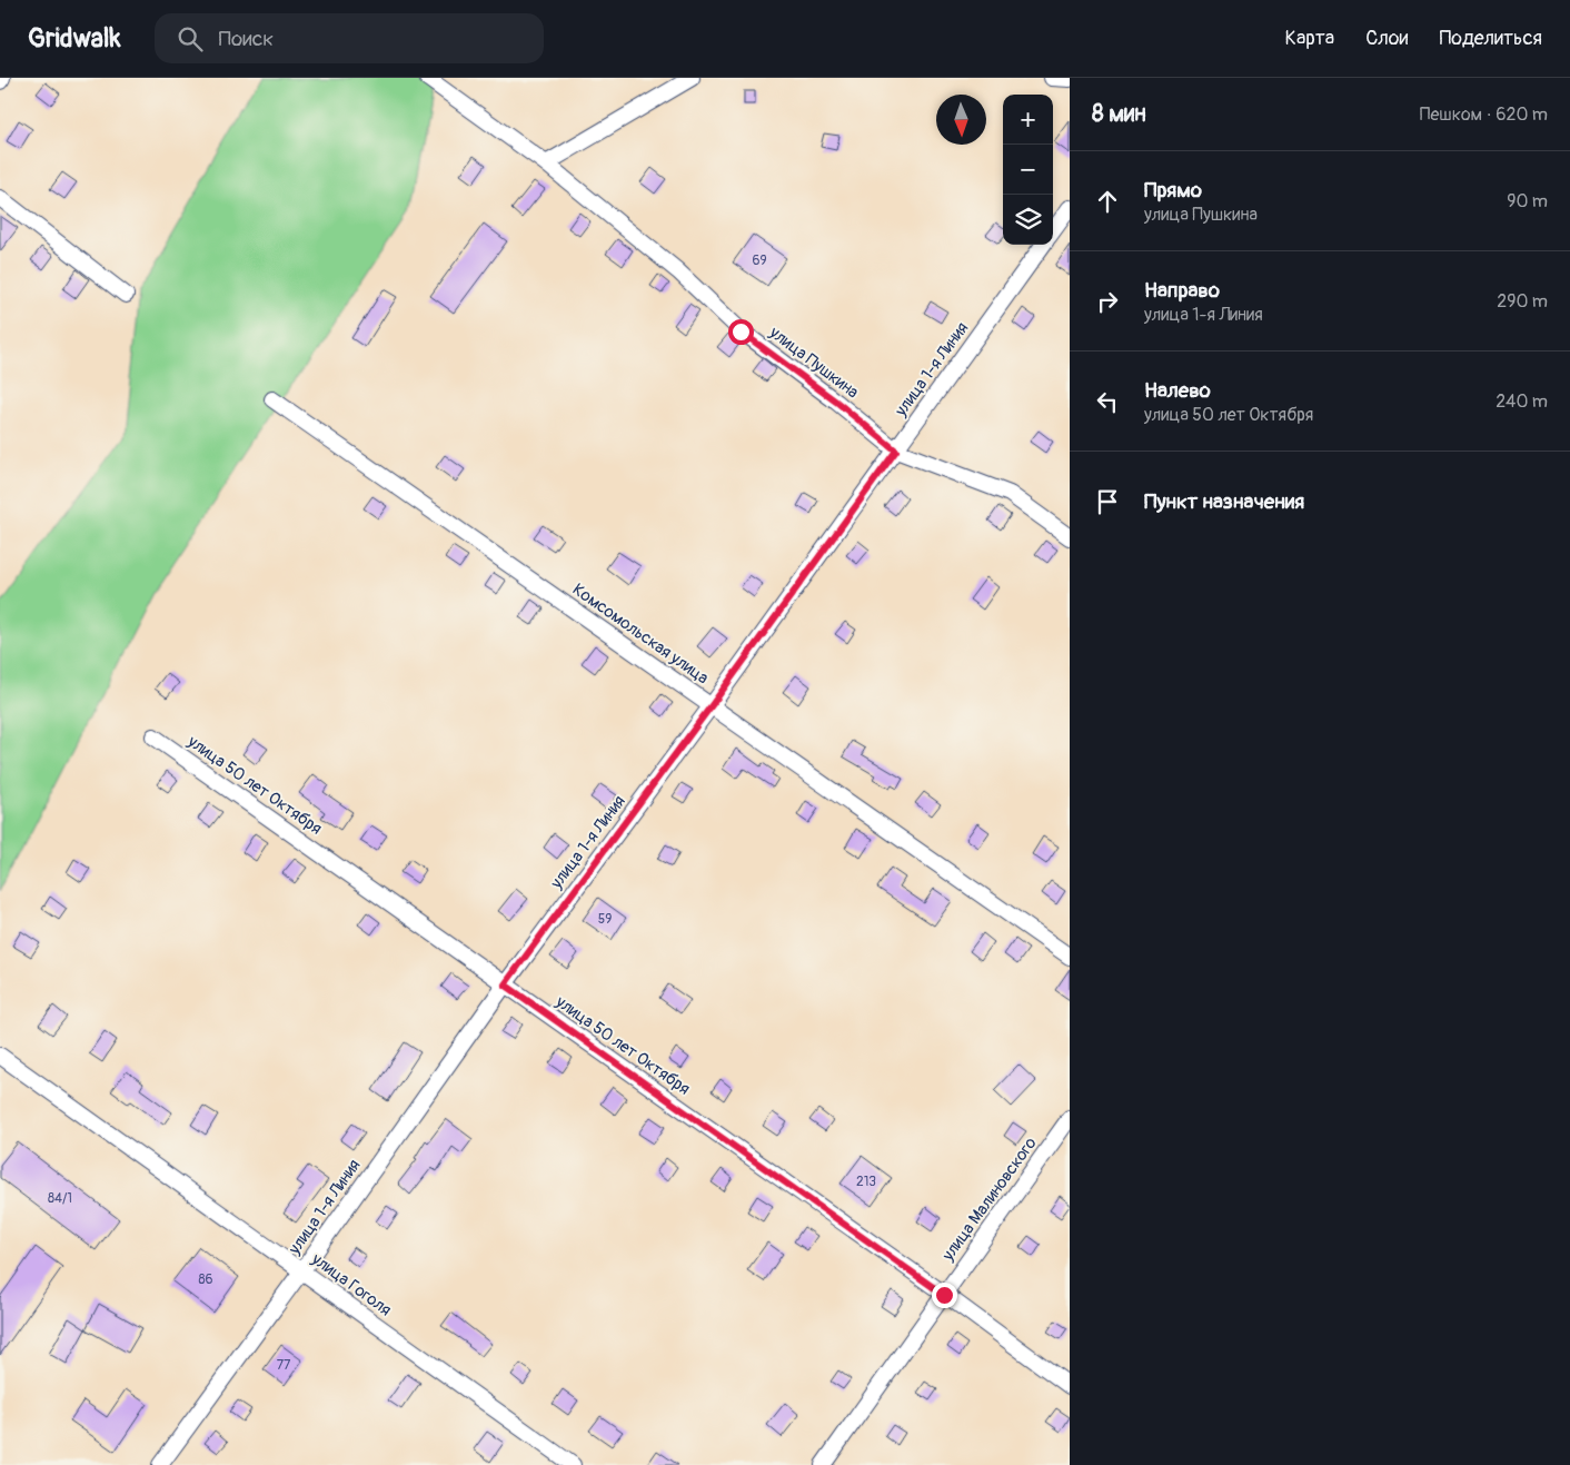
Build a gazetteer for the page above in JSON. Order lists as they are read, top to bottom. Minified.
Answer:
{"streets":{"street":["улица Пушкина","улица 1-я Линия","Комсомольская улица","улица 50 лет Октября","улица Малиновского","улица Гоголя"]},"crossings":[["улица Пушкина","улица 1-я Линия"],["улица 1-я Линия","Комсомольская улица"],["улица 1-я Линия","улица 50 лет Октября"],["улица 1-я Линия","улица Гоголя"],["улица 50 лет Октября","улица Малиновского"]],"house_numbers":["69","59","213","84/1","86","77"],"north":"bottom","page":{"header":"Gridwalk","search":"Поиск","nav":["Карта","Слои","Поделиться"],"heading":["8 мин","Пешком · 620 m"],"map_buttons":["+","−"],"list":[["Прямо","улица Пушкина","90 m"],["Направо","улица 1-я Линия","290 m"],["Налево","улица 50 лет Октября","240 m"],"Пункт назначения"]}}
